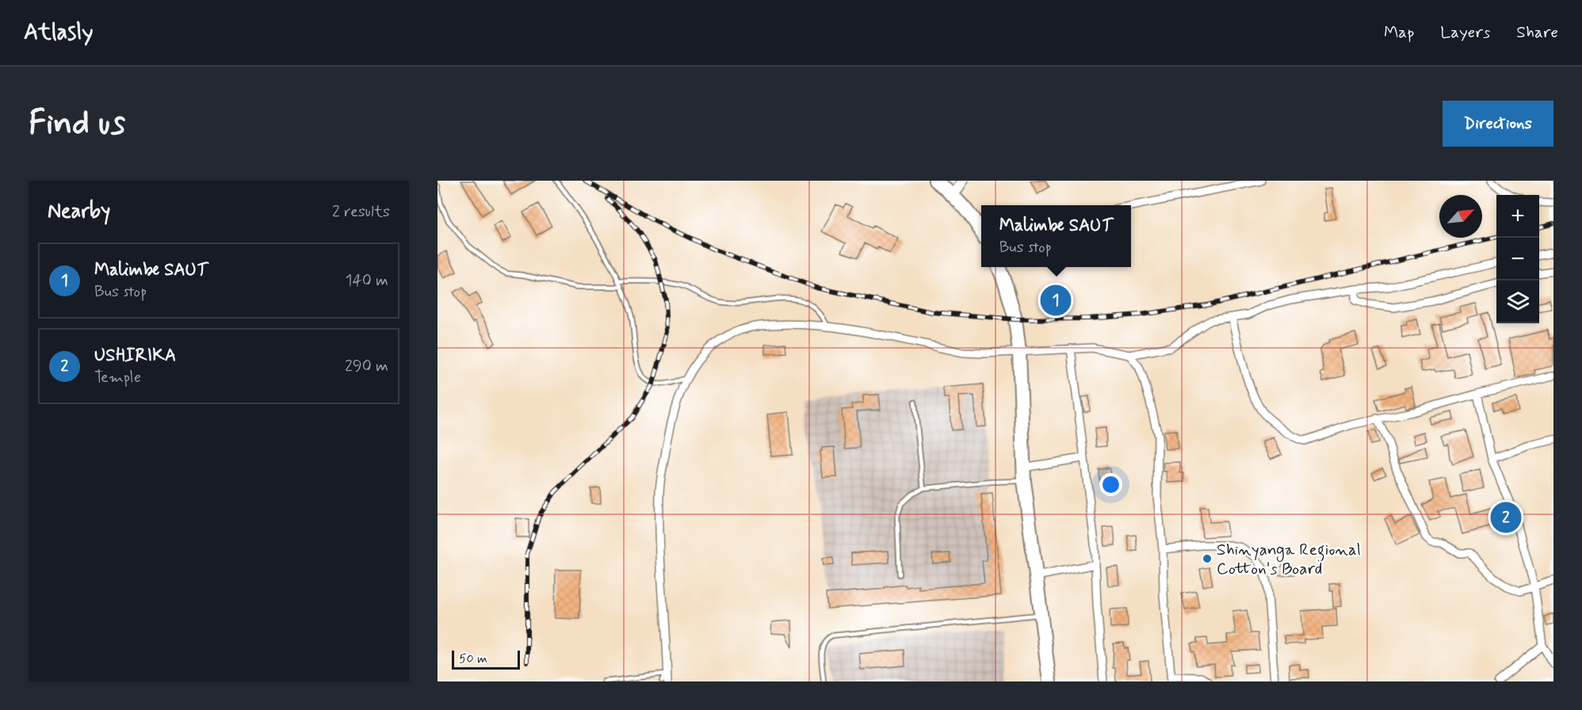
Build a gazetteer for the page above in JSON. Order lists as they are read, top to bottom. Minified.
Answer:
{"places":["Shinyanga Regional Cotton's Board"],"scale_bar":"50 m","north":"top right","page":{"header":"Atlasly","nav":["Map","Layers","Share"],"buttons":"Directions","title":"Find us","heading":["Nearby","2 results"],"map_buttons":["+","−"],"popup":["Malimbe SAUT","Bus stop"],"list":[{"mark":"1","name":"Malimbe SAUT","note":"Bus stop","value":"140 m"},{"mark":"2","name":"USHIRIKA","note":"Temple","value":"290 m"}],"pins":["1","2"],"scale":"50 m"}}
